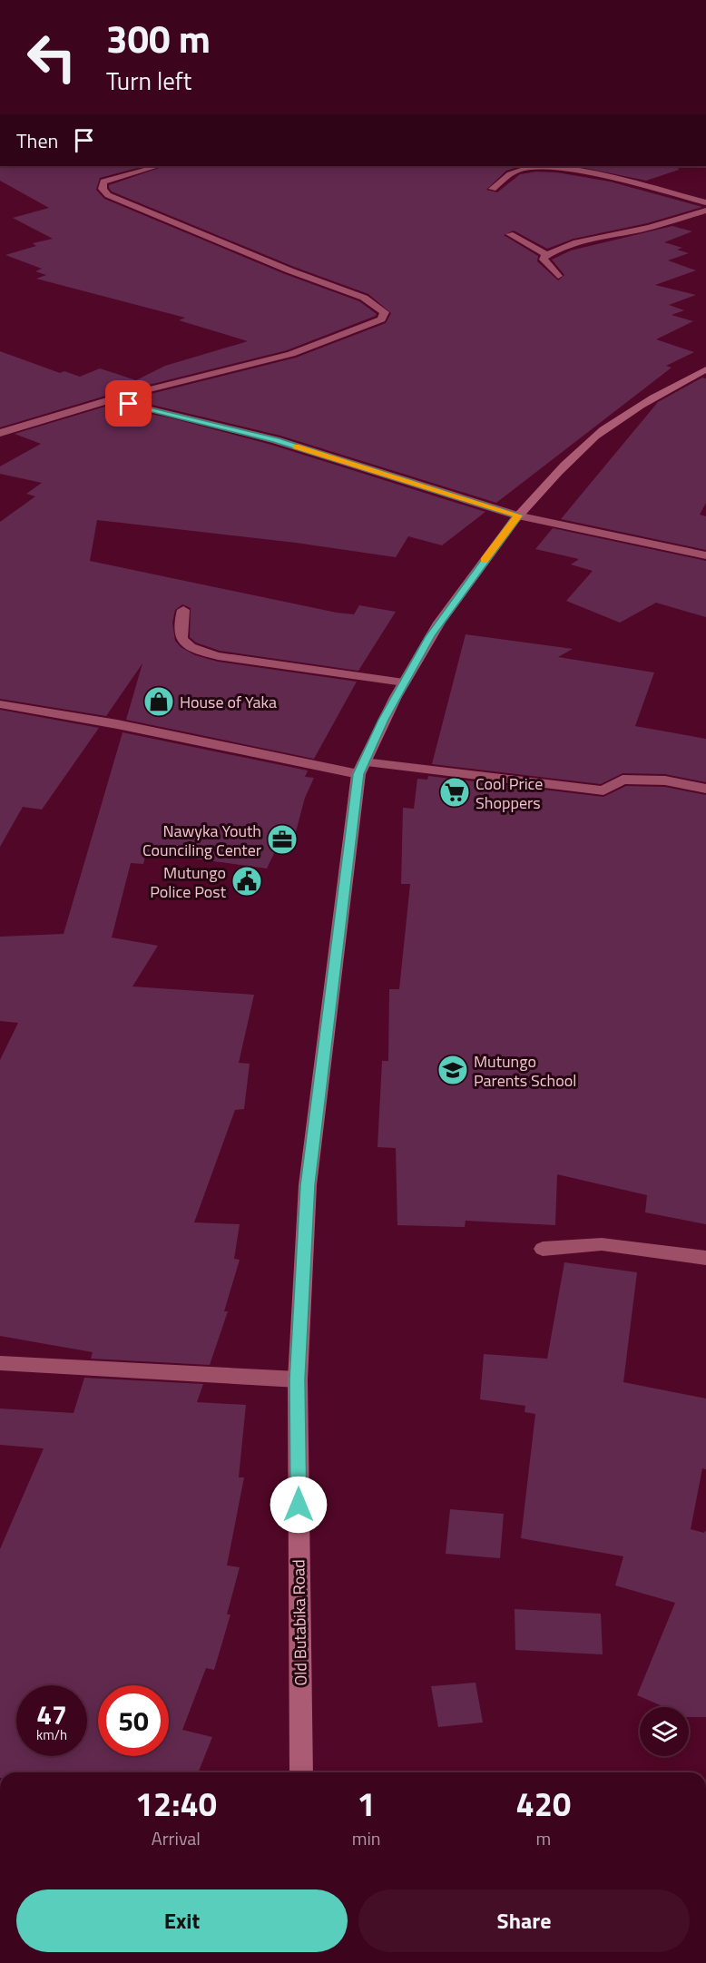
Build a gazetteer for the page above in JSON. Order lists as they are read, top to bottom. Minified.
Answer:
{"streets":{"main road":["Old Butabika Road"]},"places":{"shop":["House of Yaka"],"supermarket":["Cool Price Shoppers"],"office":["Nawyka Youth Counciling Center"],"public building":["Mutungo Police Post"],"school or university":["Mutungo Parents School"]},"page":{"turn":["300 m","Turn left"],"then":"Then","speed":"47 km/h","limit":"50","eta":["12:40","Arrival","1","min","420","m"],"buttons":["Exit","Share"]}}
